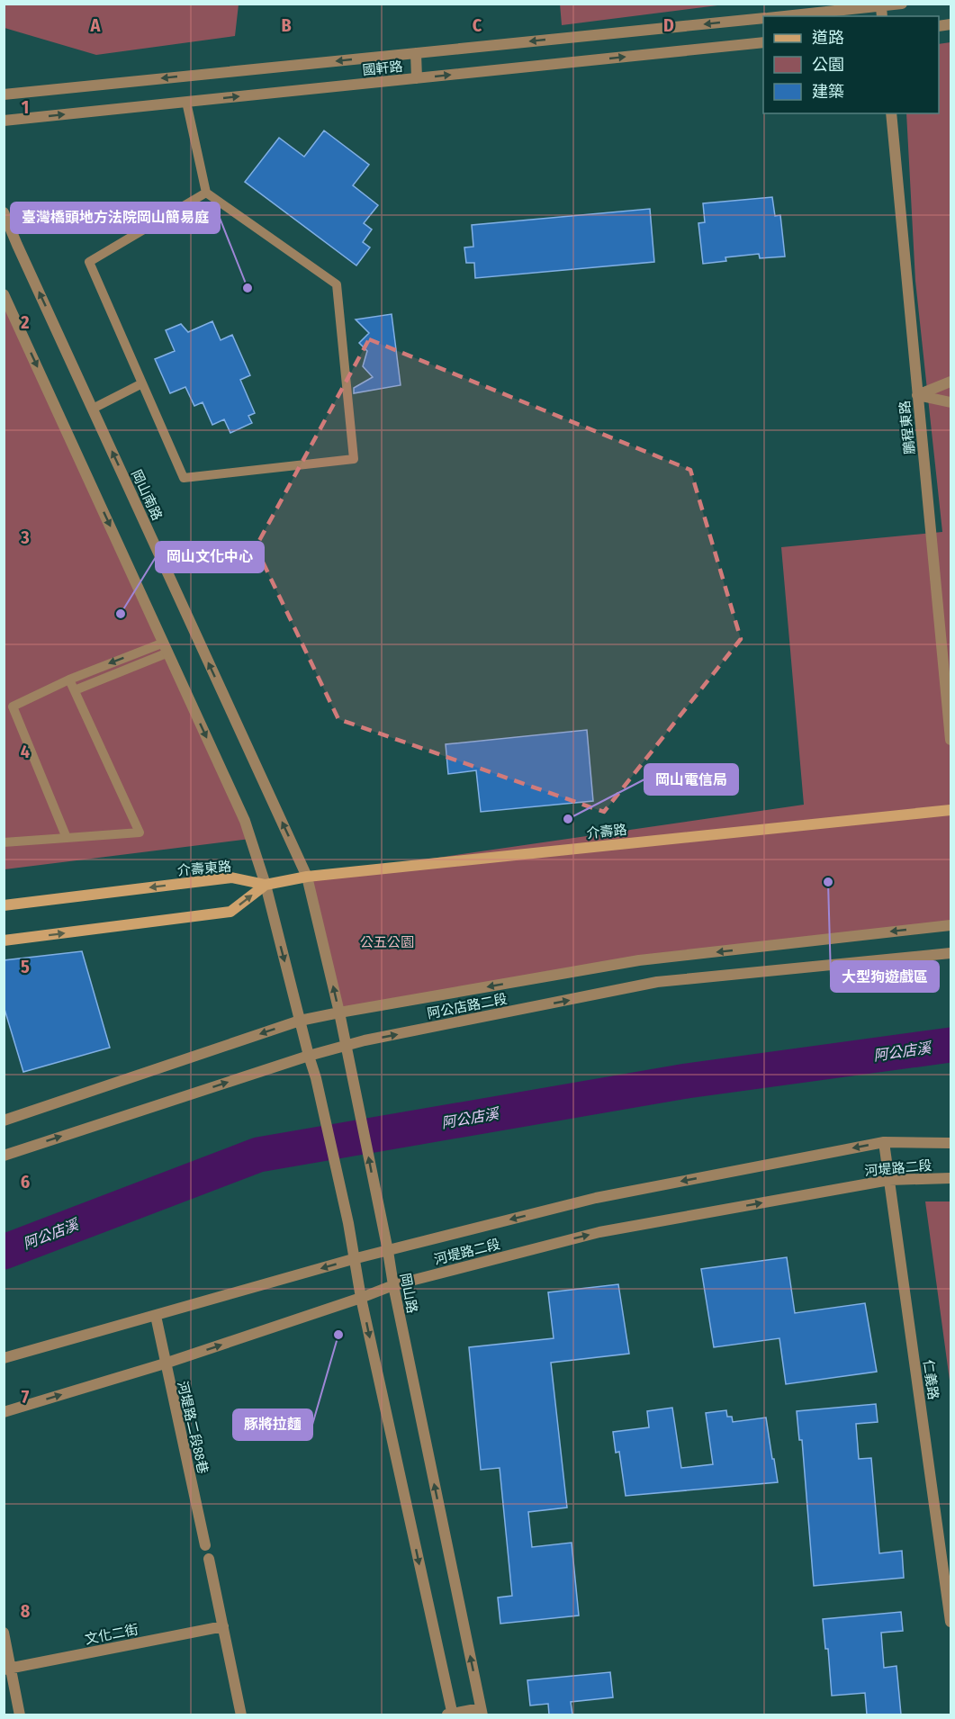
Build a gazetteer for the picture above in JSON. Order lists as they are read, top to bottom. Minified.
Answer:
{"streets":{"main road":["介壽路","介壽東路"],"street":["國軒路","鵬程東路","岡山南路","阿公店路二段","河堤路二段","岡山路","仁義路","河堤路二段88巷","文化二街"]},"crossings":[["岡山南路","介壽路"],["岡山南路","岡山路"],["介壽路","介壽東路"],["介壽路","岡山路"],["阿公店路二段","岡山路"],["河堤路二段","岡山路"],["河堤路二段","仁義路"],["河堤路二段","河堤路二段88巷"]],"water":["阿公店溪"],"parks":["公五公園"],"places":["臺灣橋頭地方法院岡山簡易庭","岡山文化中心","岡山電信局","大型狗遊戲區","豚將拉麵"],"legend":["道路","公園","建築"],"grid":{"columns":["A","B","C","D"],"rows":["1","2","3","4","5","6","7","8"]}}
